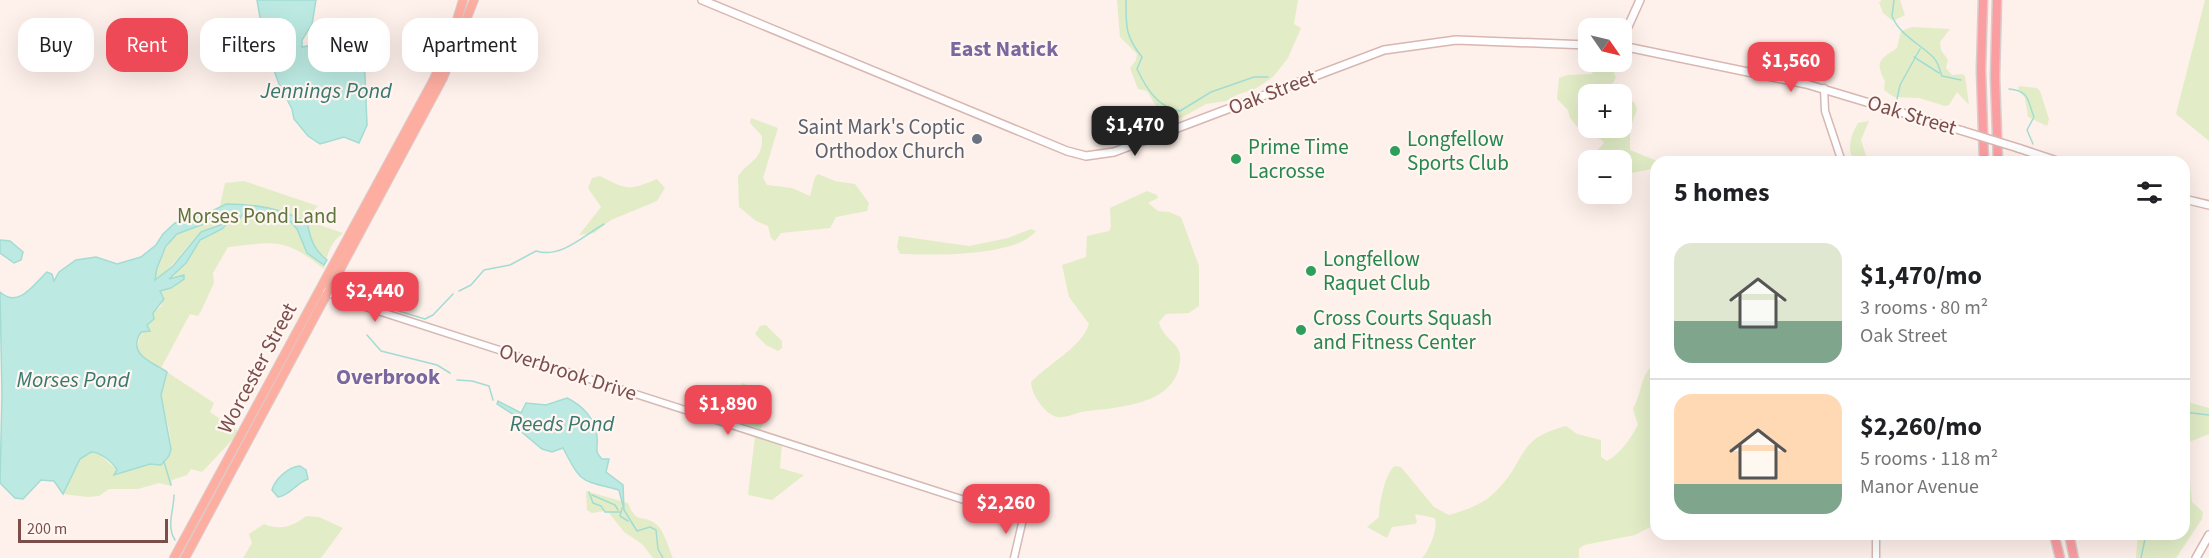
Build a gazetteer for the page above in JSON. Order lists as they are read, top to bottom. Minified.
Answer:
{"streets":{"highway":["Worcester Street"],"main road":["Oak Street"],"street":["Overbrook Drive"]},"crossings":[["Worcester Street","Overbrook Drive"]],"districts":["East Natick","Overbrook"],"water":["Jennings Pond","Morses Pond","Reeds Pond"],"parks":["Morses Pond Land"],"places":["Saint Mark's Coptic Orthodox Church","Longfellow Sports Club","Prime Time Lacrosse","Longfellow Raquet Club","Cross Courts Squash and Fitness Center"],"scale_bar":"200 m","north":"bottom right","page":{"map_buttons":["+","−"],"chip":["Buy","Rent","Filters","New","Apartment"],"price":["$1,560","$1,470","$2,440","$1,890","$2,260"],"heading":"5 homes","list":[{"name":"$1,470/mo","note":"3 rooms · 80 m² · Oak Street"},{"name":"$2,260/mo","note":"5 rooms · 118 m² · Manor Avenue"}],"scale":"200 m"}}
